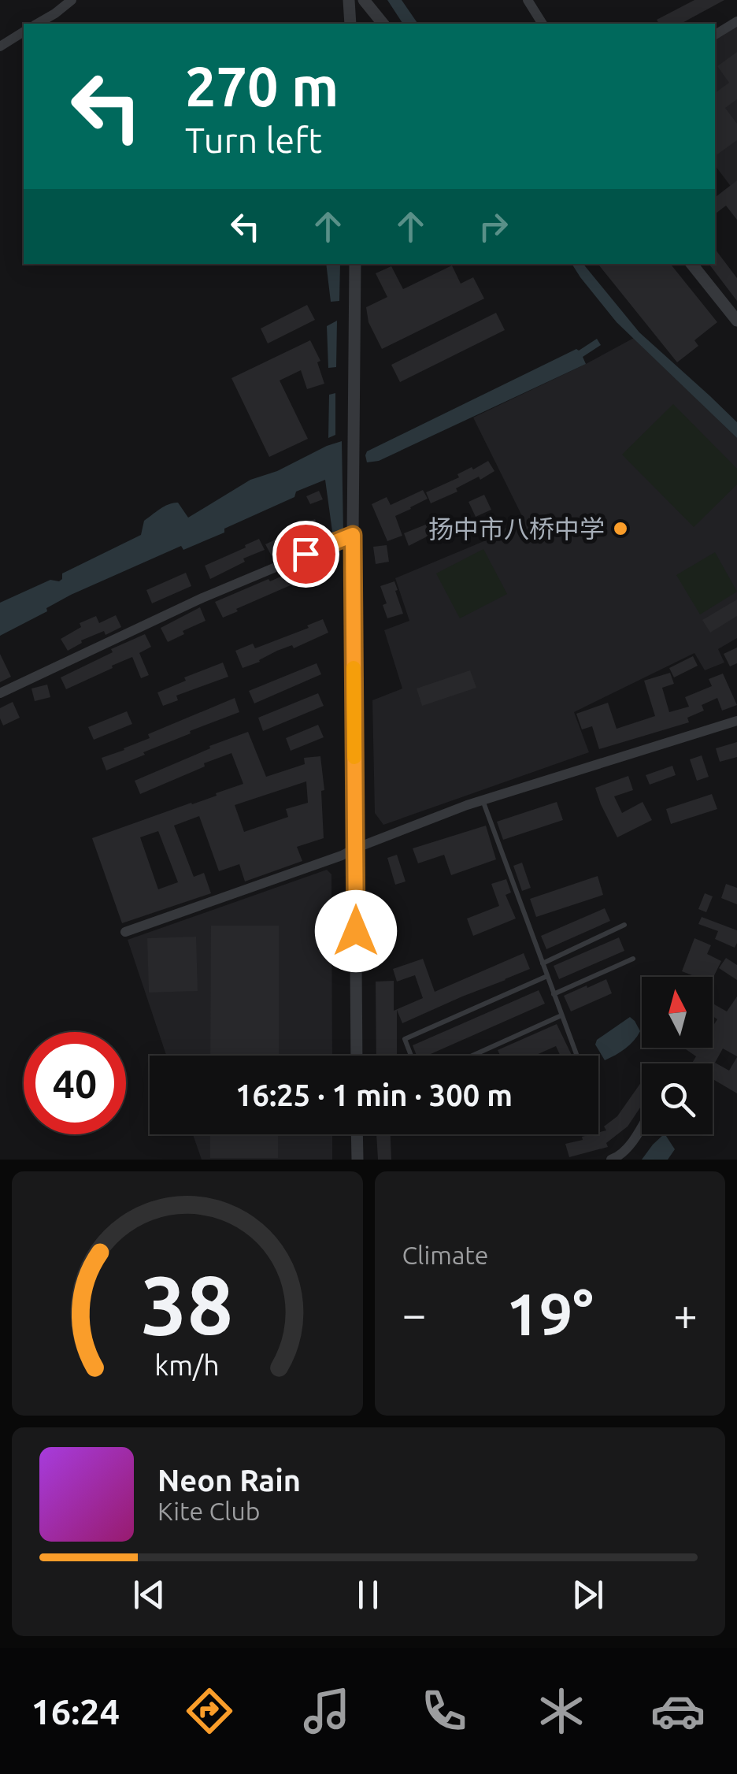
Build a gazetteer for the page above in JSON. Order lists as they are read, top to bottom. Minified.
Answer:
{"places":["扬中市八桥中学"],"north":"top","page":{"turn":["270 m","Turn left"],"limit":"40","trip":"16:25 · 1 min · 300 m","tile":"Climate","heat":["−","19°","+"],"song":["Neon Rain","Kite Club"],"tabs":"16:24","gauge":["38","km/h"]}}
